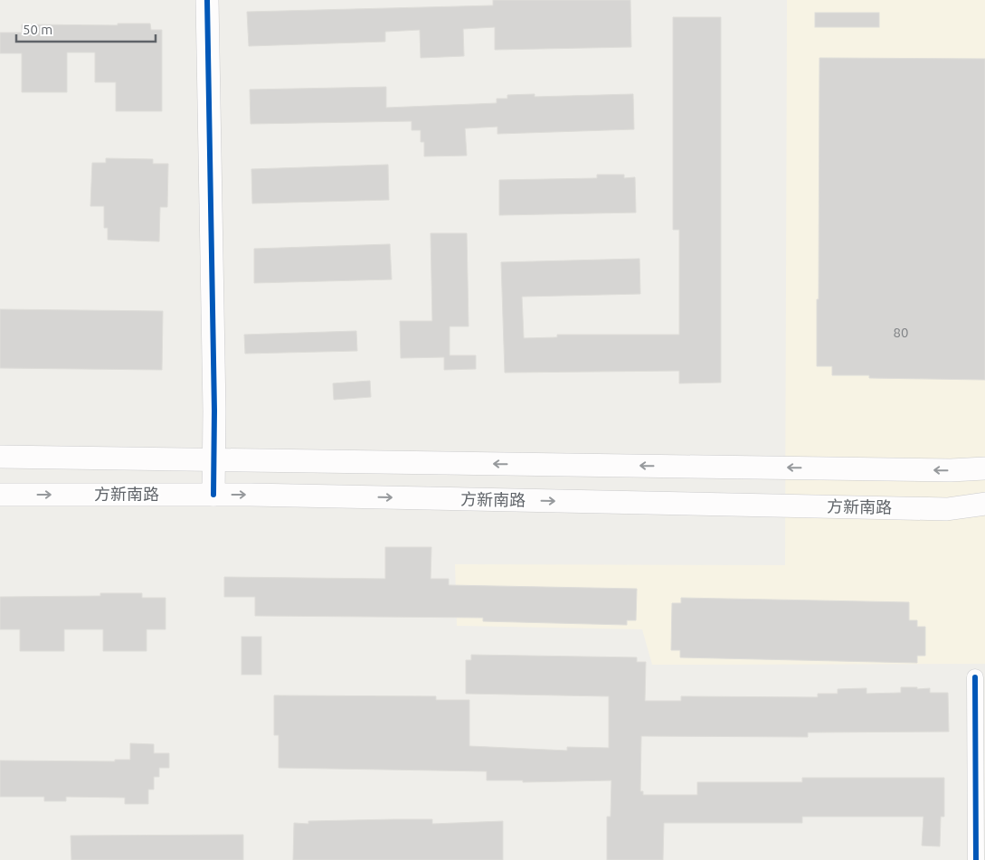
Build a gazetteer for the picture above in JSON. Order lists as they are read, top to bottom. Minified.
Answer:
{"streets":{"main road":["方新南路"]},"house_numbers":["80"],"scale_bar":"50 m"}
